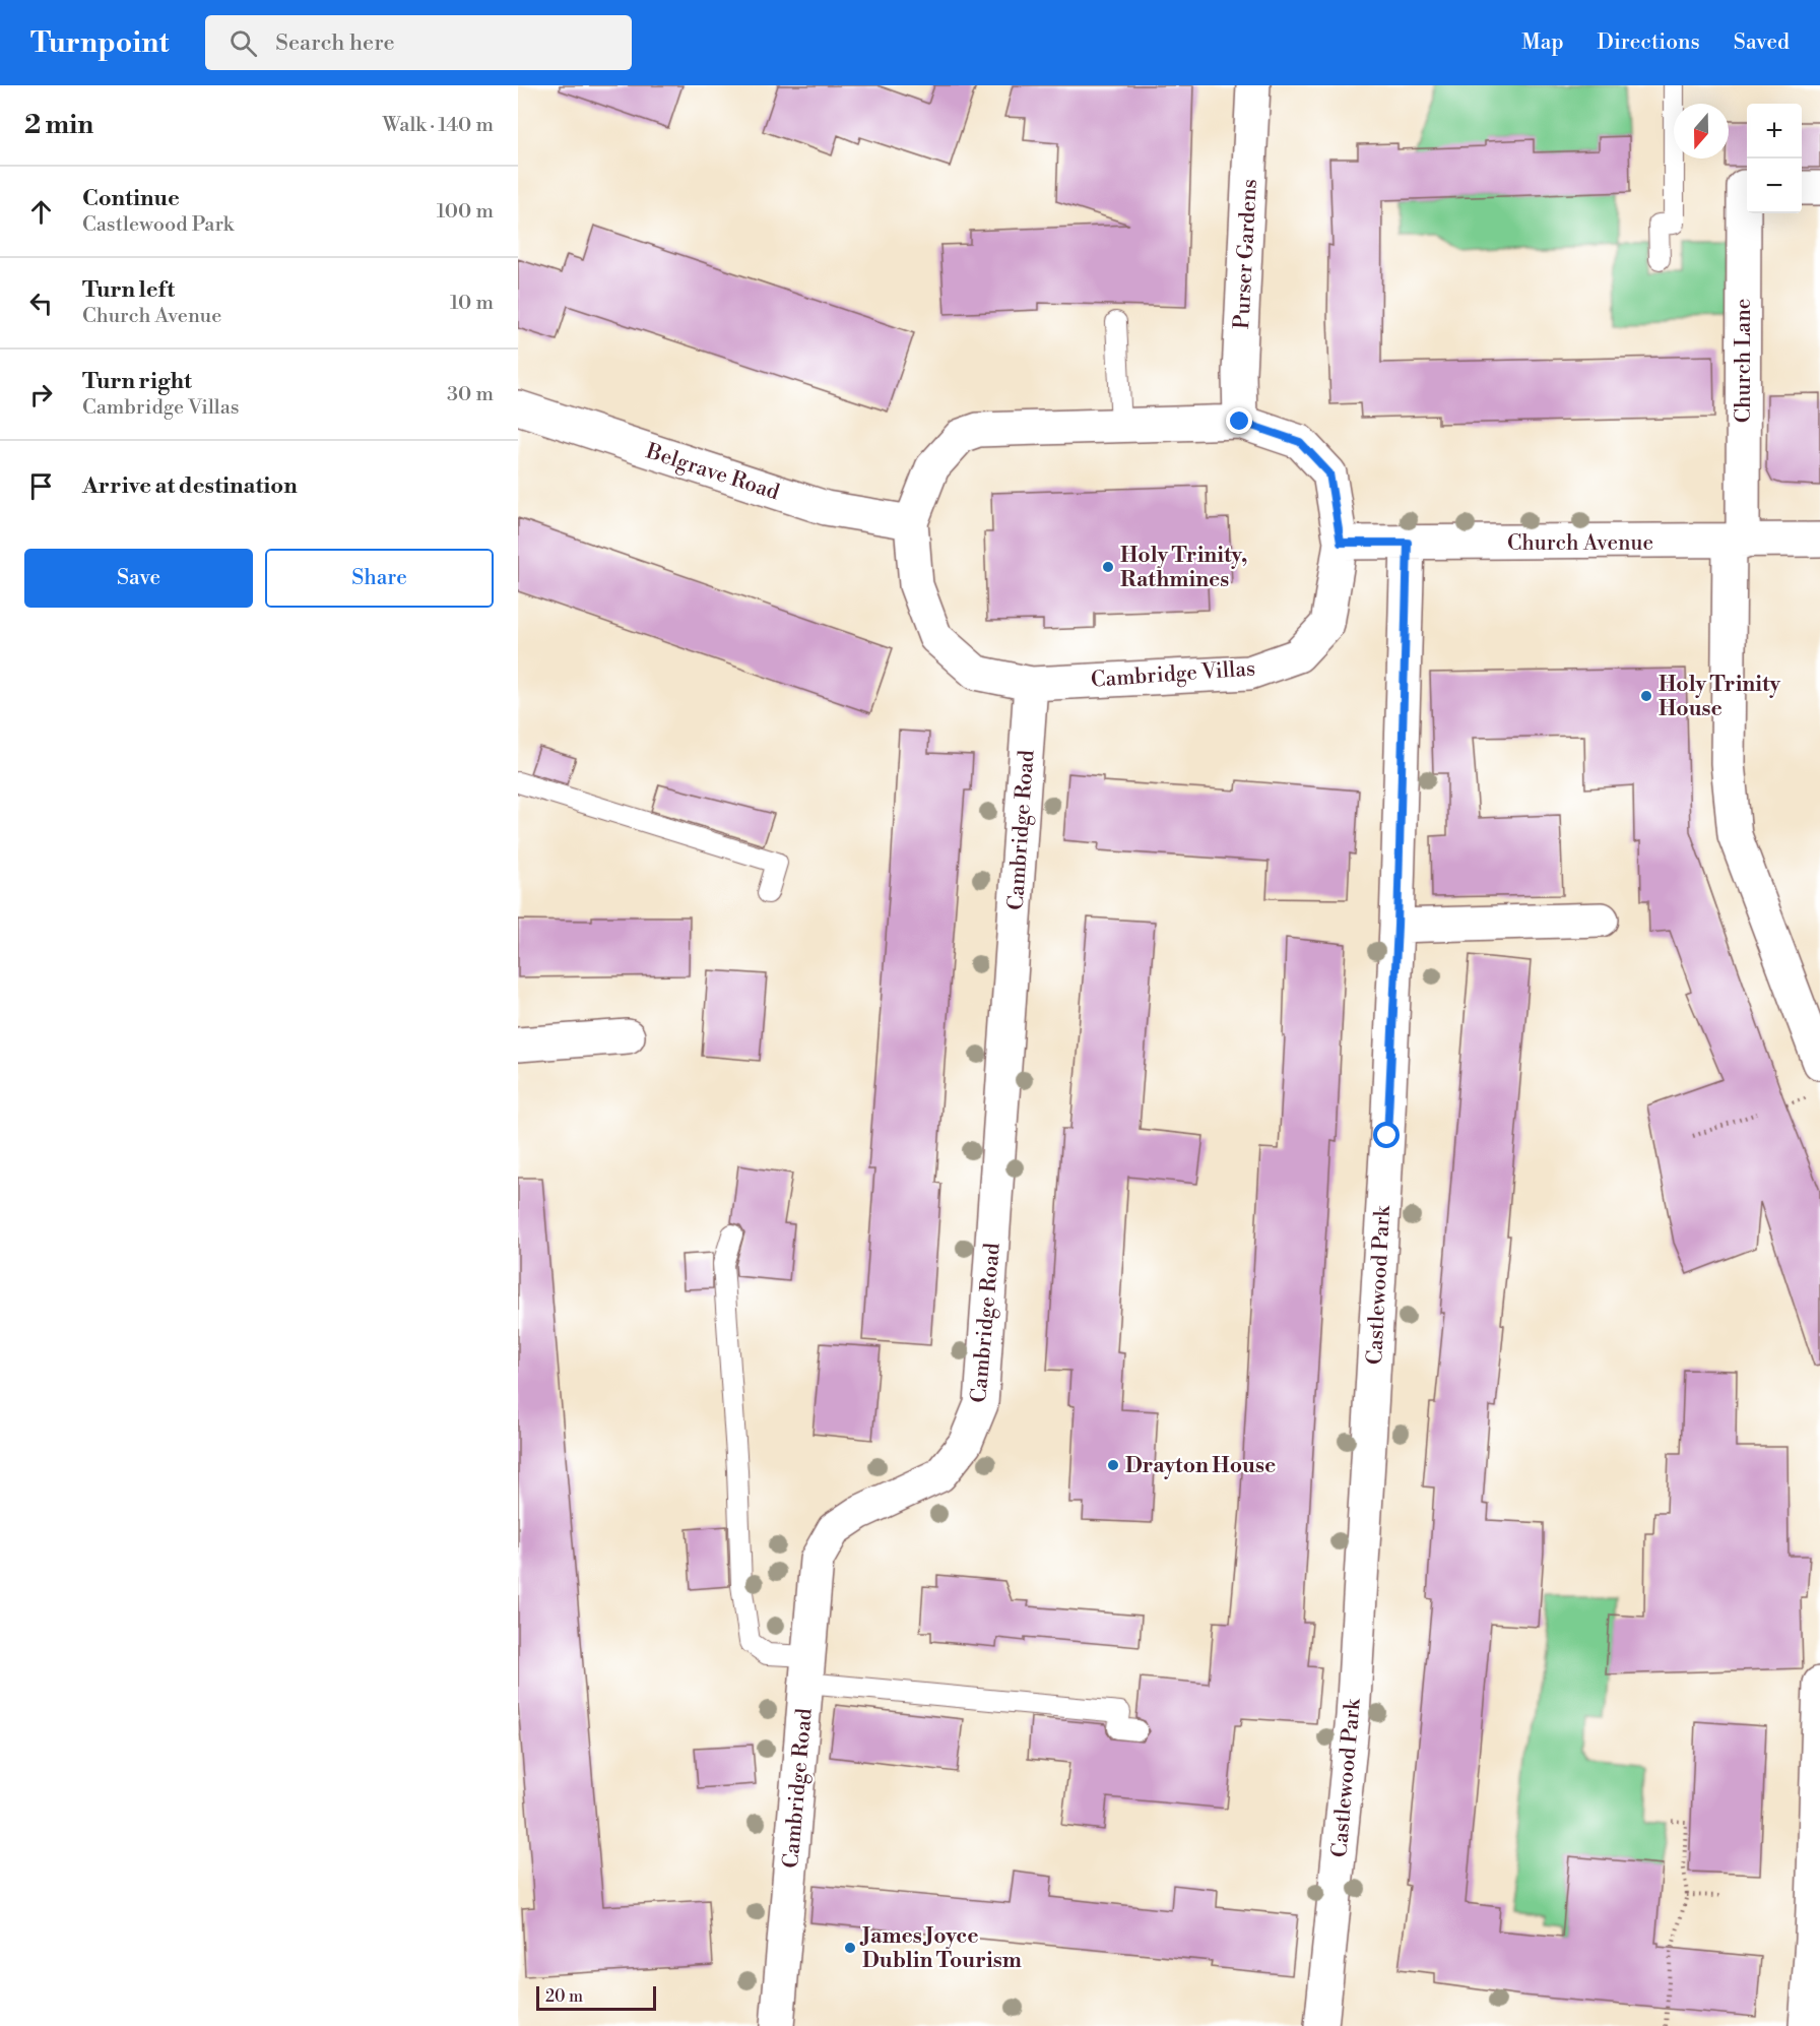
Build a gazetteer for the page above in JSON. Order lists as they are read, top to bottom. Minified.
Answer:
{"streets":{"street":["Purser Gardens","Church Lane","Belgrave Road","Church Avenue","Cambridge Villas","Cambridge Road","Castlewood Park"]},"crossings":[["Purser Gardens","Cambridge Villas"],["Church Lane","Church Avenue"],["Belgrave Road","Cambridge Villas"],["Church Avenue","Cambridge Villas"],["Church Avenue","Castlewood Park"],["Cambridge Villas","Cambridge Road"]],"places":["Holy Trinity, Rathmines","Holy Trinity House","Drayton House","James Joyce Dublin Tourism"],"scale_bar":"20 m","north":"bottom","page":{"header":"Turnpoint","search":"Search here","nav":["Map","Directions","Saved"],"heading":["2 min","Walk · 140 m"],"map_buttons":["+","−"],"list":[["Continue","Castlewood Park","100 m"],["Turn left","Church Avenue","10 m"],["Turn right","Cambridge Villas","30 m"],"Arrive at destination"],"buttons":["Save","Share"],"scale":"20 m"}}
